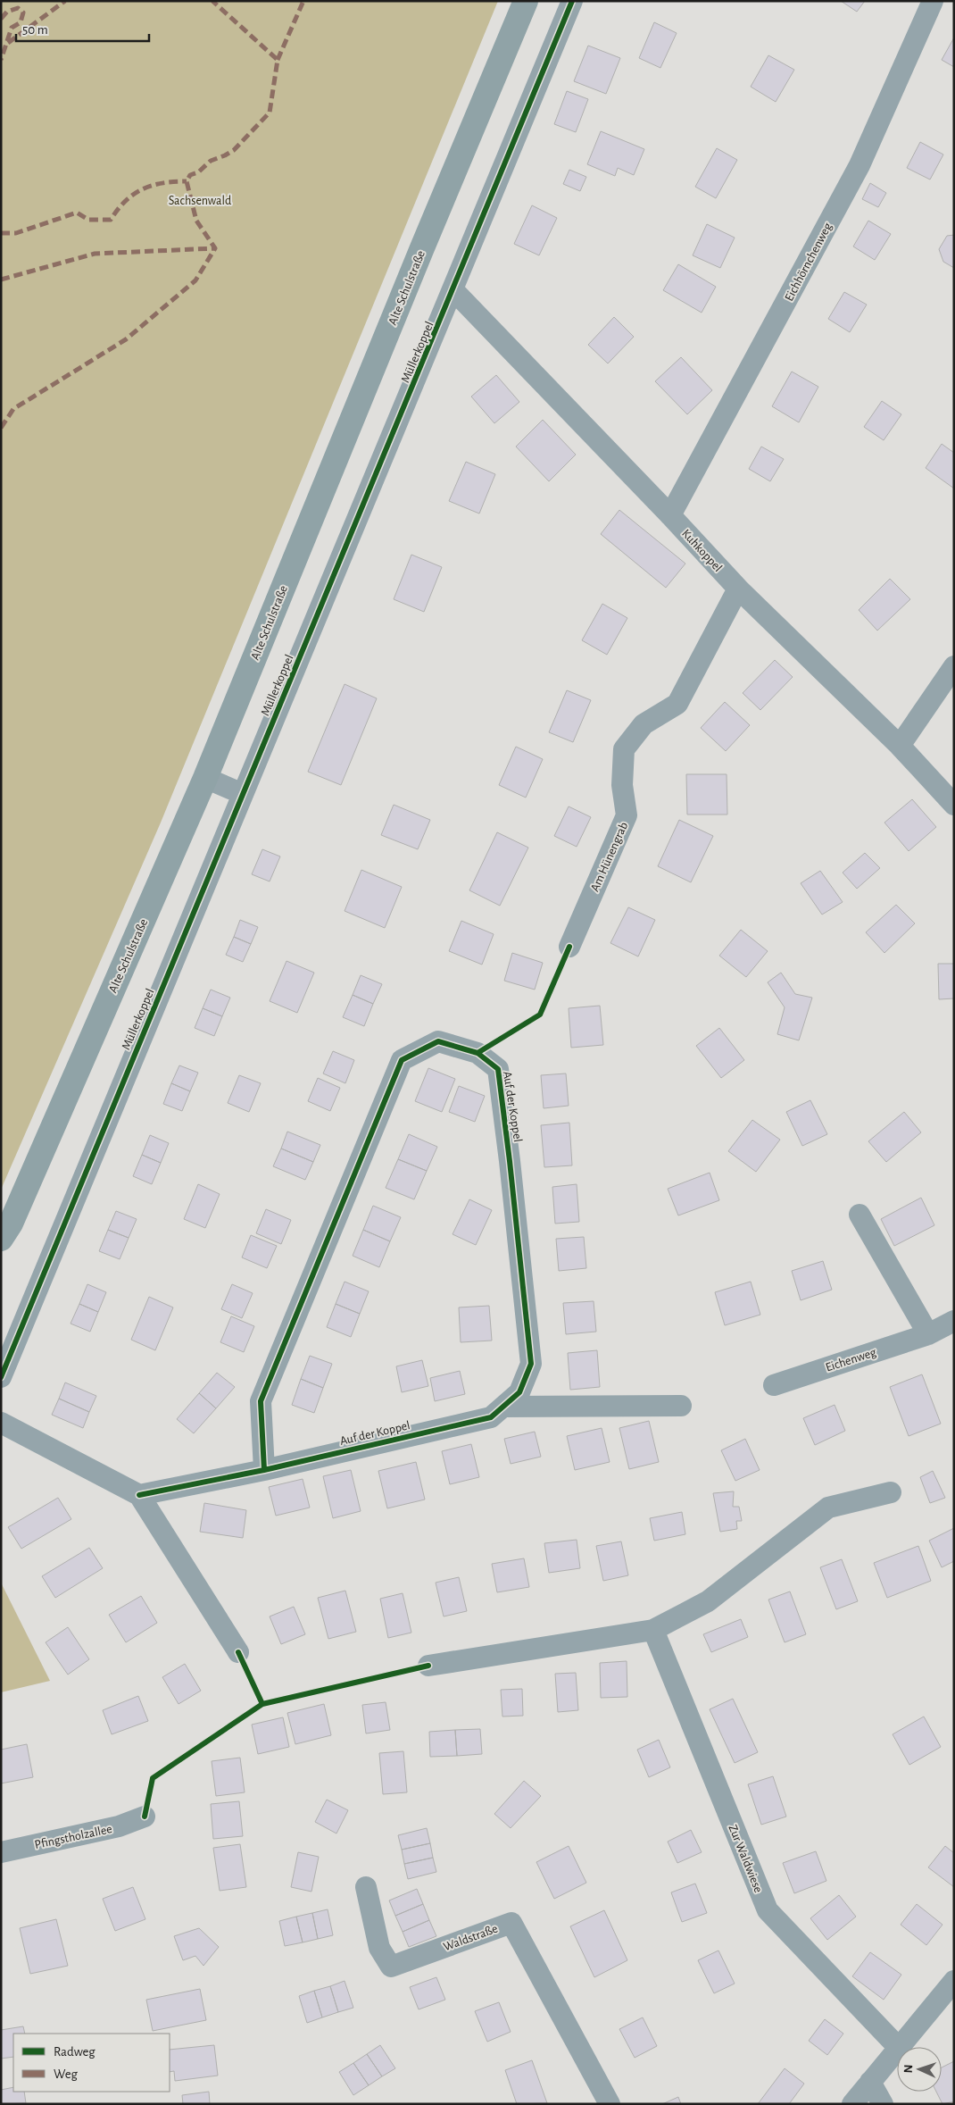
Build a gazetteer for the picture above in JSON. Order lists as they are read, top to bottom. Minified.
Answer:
{"streets":{"main road":["Alte Schulstraße"],"street":["Eichhörnchenweg","Müllerkoppel","Kuhkoppel","Am Hünengrab","Auf der Koppel","Eichenweg","Pfingstholzallee","Zur Waldwiese","Waldstraße"]},"crossings":[["Eichhörnchenweg","Kuhkoppel"],["Müllerkoppel","Kuhkoppel"],["Kuhkoppel","Am Hünengrab"]],"parks":["Sachsenwald"],"legend":["Radweg","Weg"],"scale_bar":"50 m","north":"left"}
